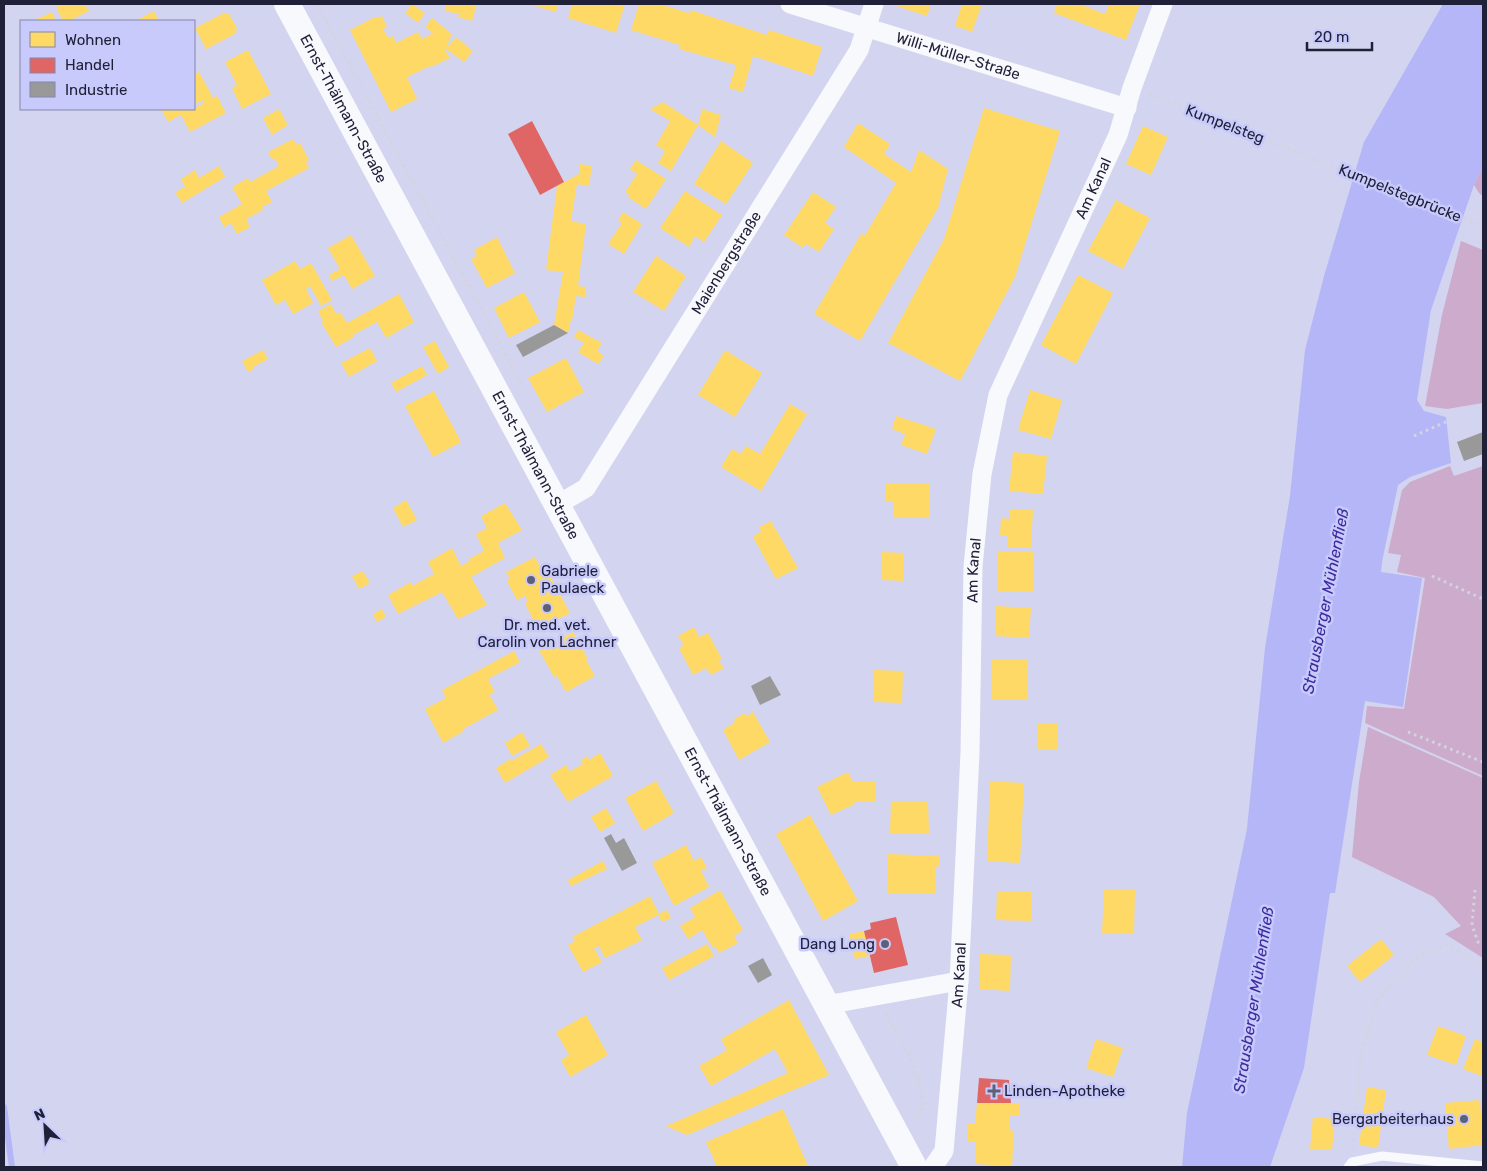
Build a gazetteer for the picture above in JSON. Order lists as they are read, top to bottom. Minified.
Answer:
{"streets":{"main road":["Ernst-Thälmann-Straße"],"street":["Willi-Müller-Straße","Am Kanal","Maienbergstraße"],"path":["Kumpelsteg","Kumpelstegbrücke"]},"crossings":[["Willi-Müller-Straße","Am Kanal"],["Willi-Müller-Straße","Maienbergstraße"],["Ernst-Thälmann-Straße","Maienbergstraße"],["Kumpelsteg","Am Kanal"],["Kumpelsteg","Kumpelstegbrücke"]],"water":["Strausberger Mühlenfließ"],"places":{"other":["Gabriele Paulaeck","Dr. med. vet. Carolin von Lachner","Dang Long","Bergarbeiterhaus"],"health":["Linden-Apotheke"]},"legend":["Wohnen","Handel","Industrie"],"scale_bar":"20 m","north":"top left"}
